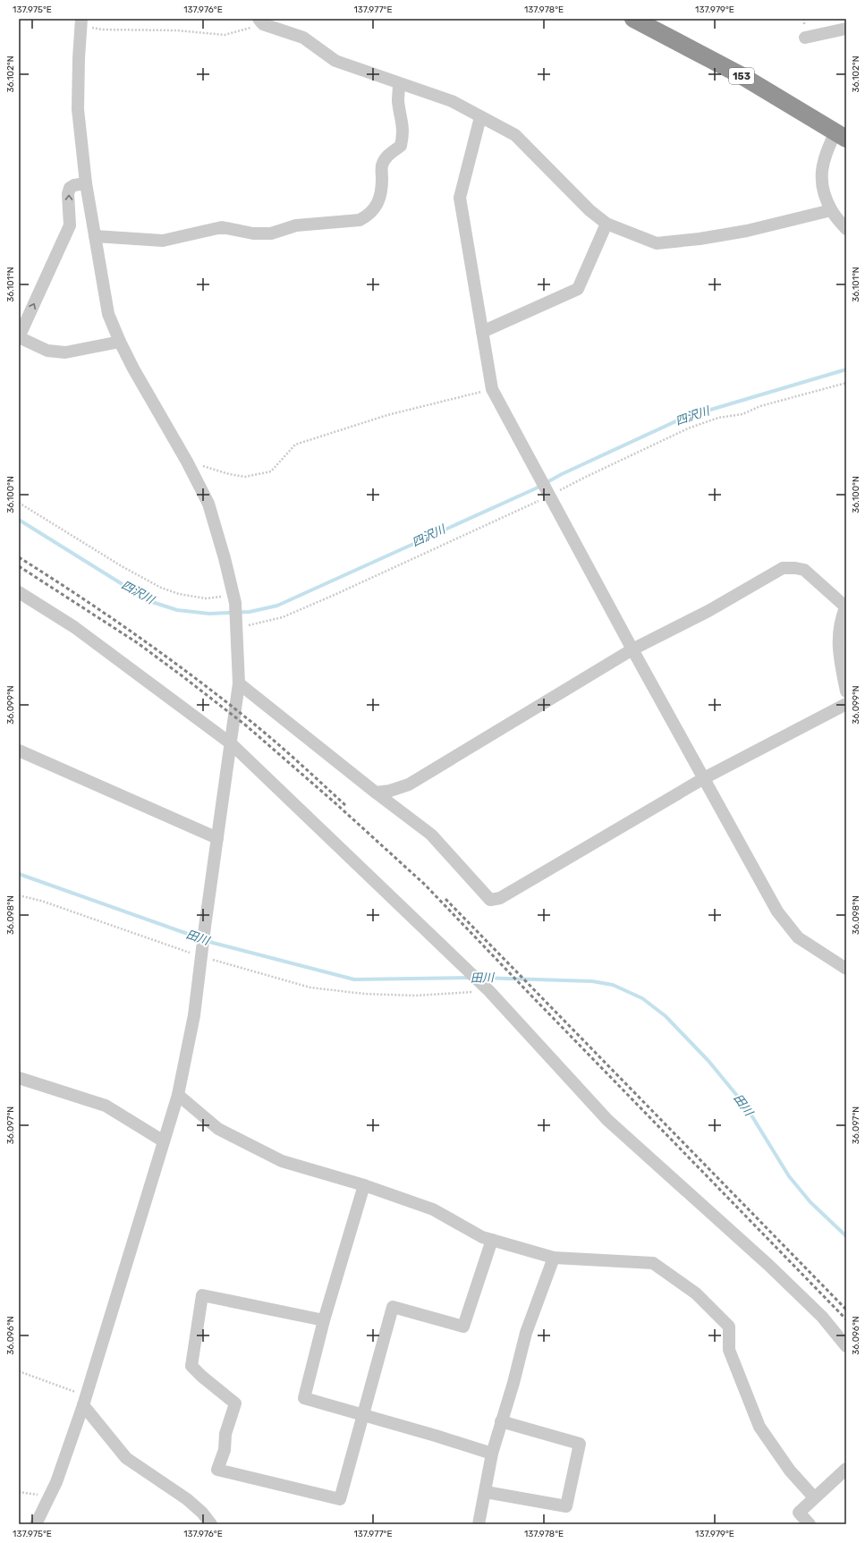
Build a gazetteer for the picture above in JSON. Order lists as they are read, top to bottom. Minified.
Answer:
{"streets":{"highway":["153"]},"water":["四沢川","田川"],"coordinates":["137.975°E","137.976°E","137.977°E","137.978°E","137.979°E","36.102°N","36.101°N","36.100°N","36.099°N","36.098°N","36.097°N","36.096°N"]}
